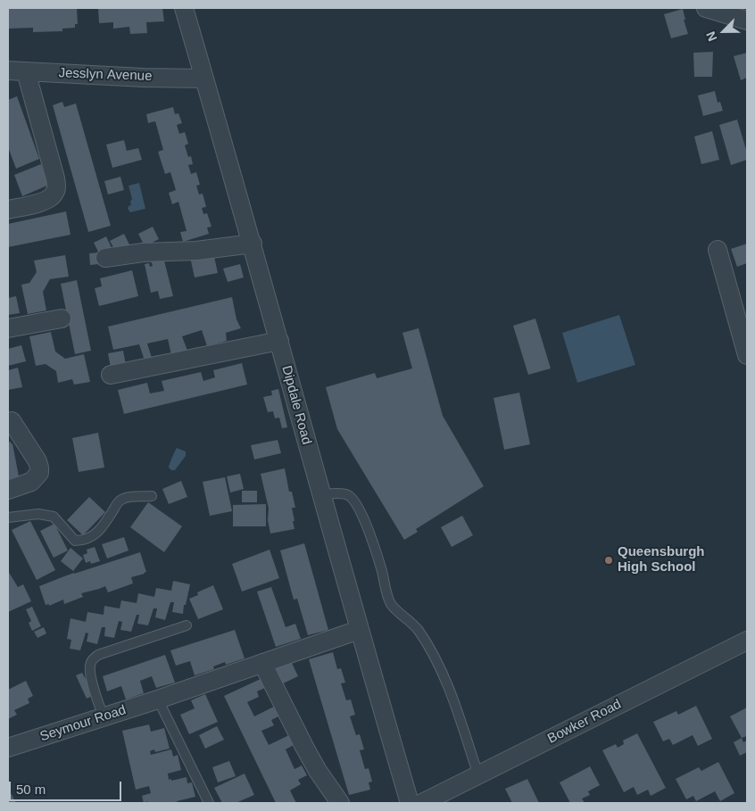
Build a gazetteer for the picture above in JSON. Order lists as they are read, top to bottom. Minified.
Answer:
{"streets":{"street":["Jesslyn Avenue","Dipdale Road","Bowker Road","Seymour Road"]},"crossings":[["Jesslyn Avenue","Dipdale Road"],["Dipdale Road","Seymour Road"]],"places":["Queensburgh High School"],"scale_bar":"50 m","north":"bottom left"}
